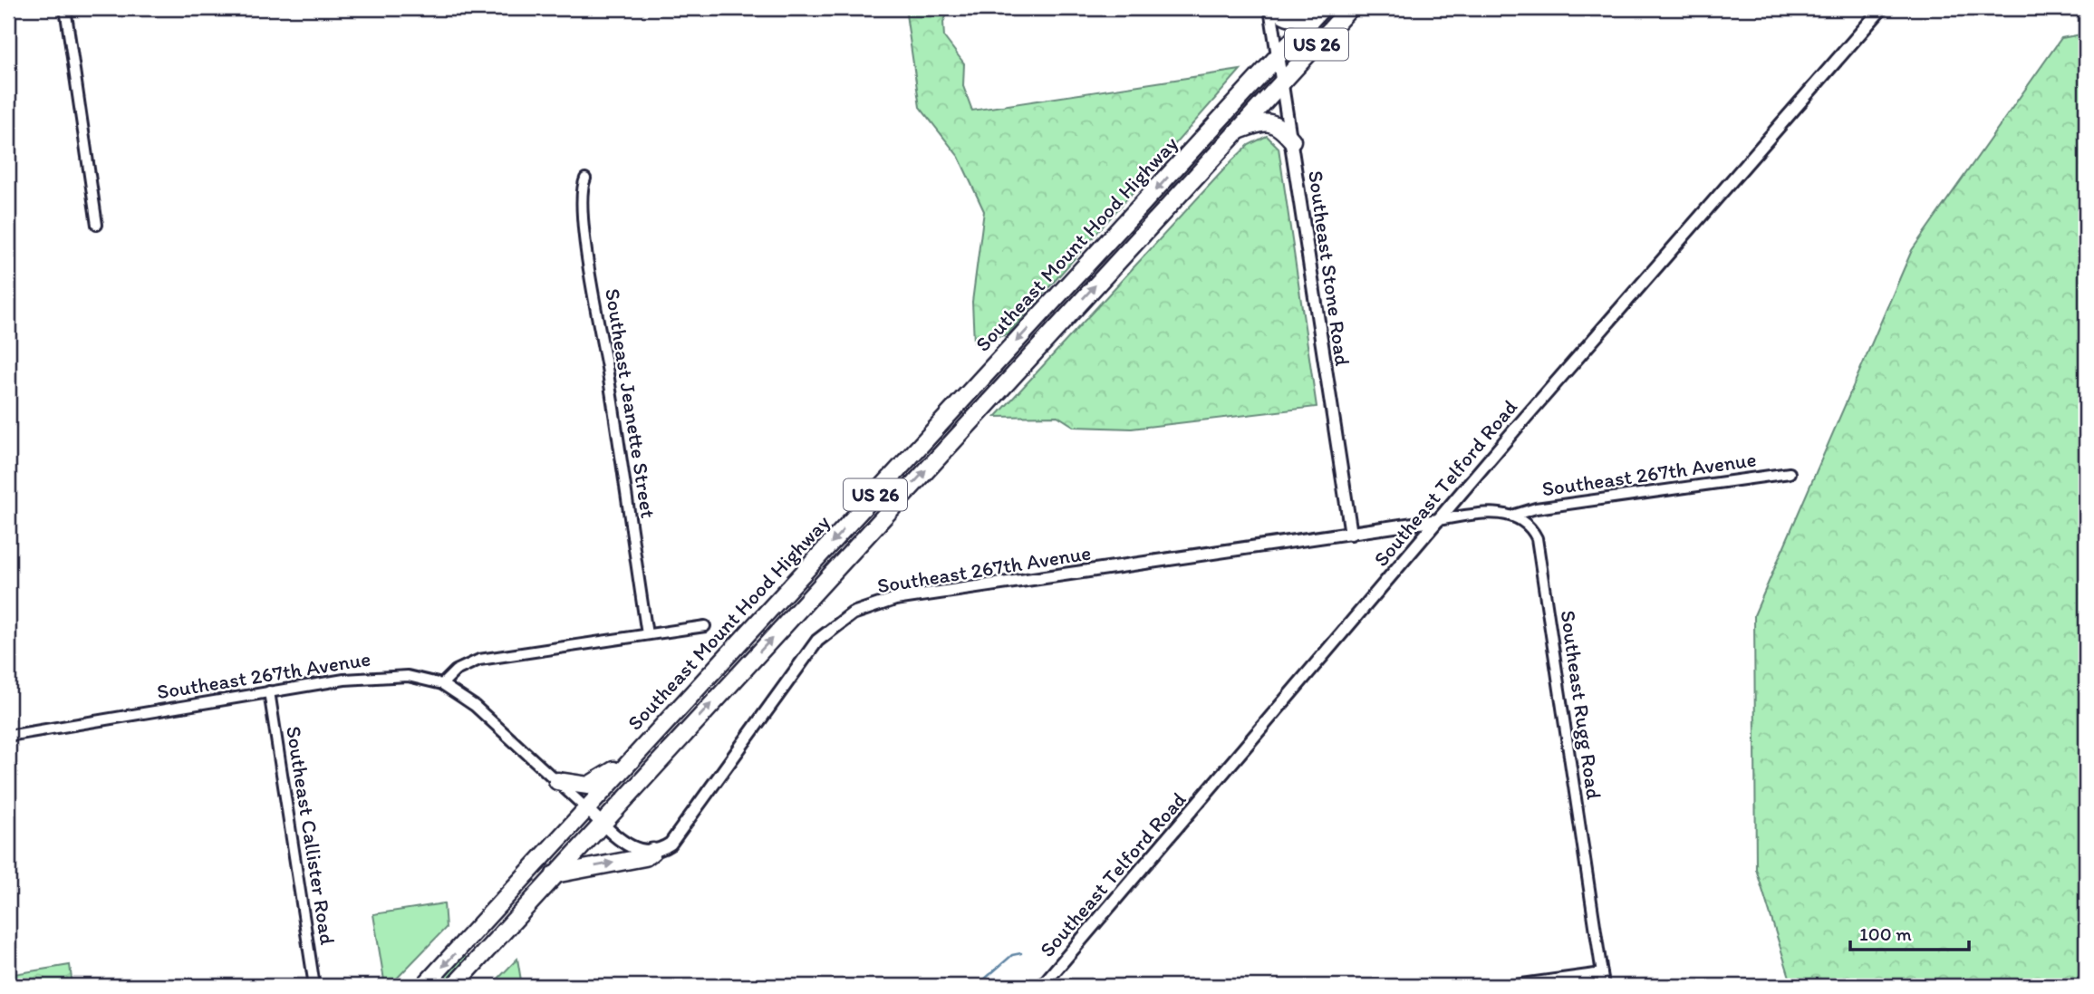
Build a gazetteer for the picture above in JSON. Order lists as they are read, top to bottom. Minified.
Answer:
{"streets":{"highway":["US 26","Southeast Mount Hood Highway"],"street":["Southeast Stone Road","Southeast Jeanette Street","Southeast 267th Avenue","Southeast Telford Road","Southeast Rugg Road","Southeast Callister Road"]},"crossings":[["Southeast Mount Hood Highway","Southeast Stone Road"],["Southeast Stone Road","Southeast 267th Avenue"],["Southeast 267th Avenue","Southeast Telford Road"],["Southeast 267th Avenue","Southeast Rugg Road"],["Southeast 267th Avenue","Southeast Callister Road"]],"scale_bar":"100 m"}
